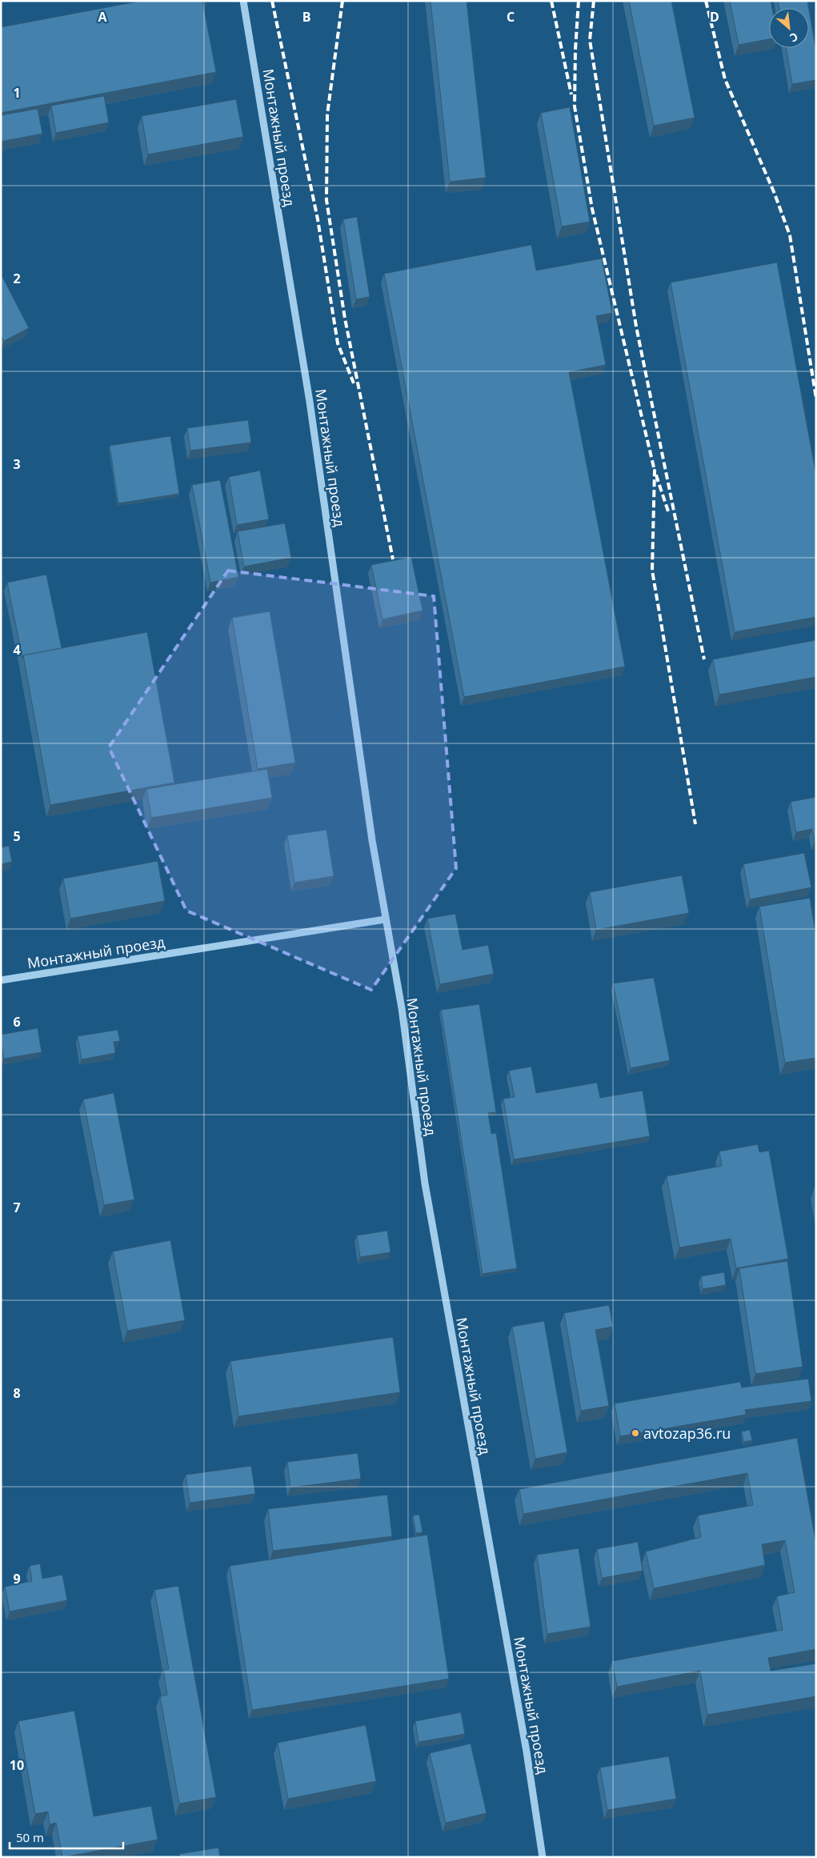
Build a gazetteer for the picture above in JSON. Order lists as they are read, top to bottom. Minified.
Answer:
{"streets":{"street":["Монтажный проезд"]},"places":["avtozap36.ru"],"scale_bar":"50 m","north":"bottom right","grid":{"columns":["A","B","C","D"],"rows":["1","2","3","4","5","6","7","8","9","10"]}}
